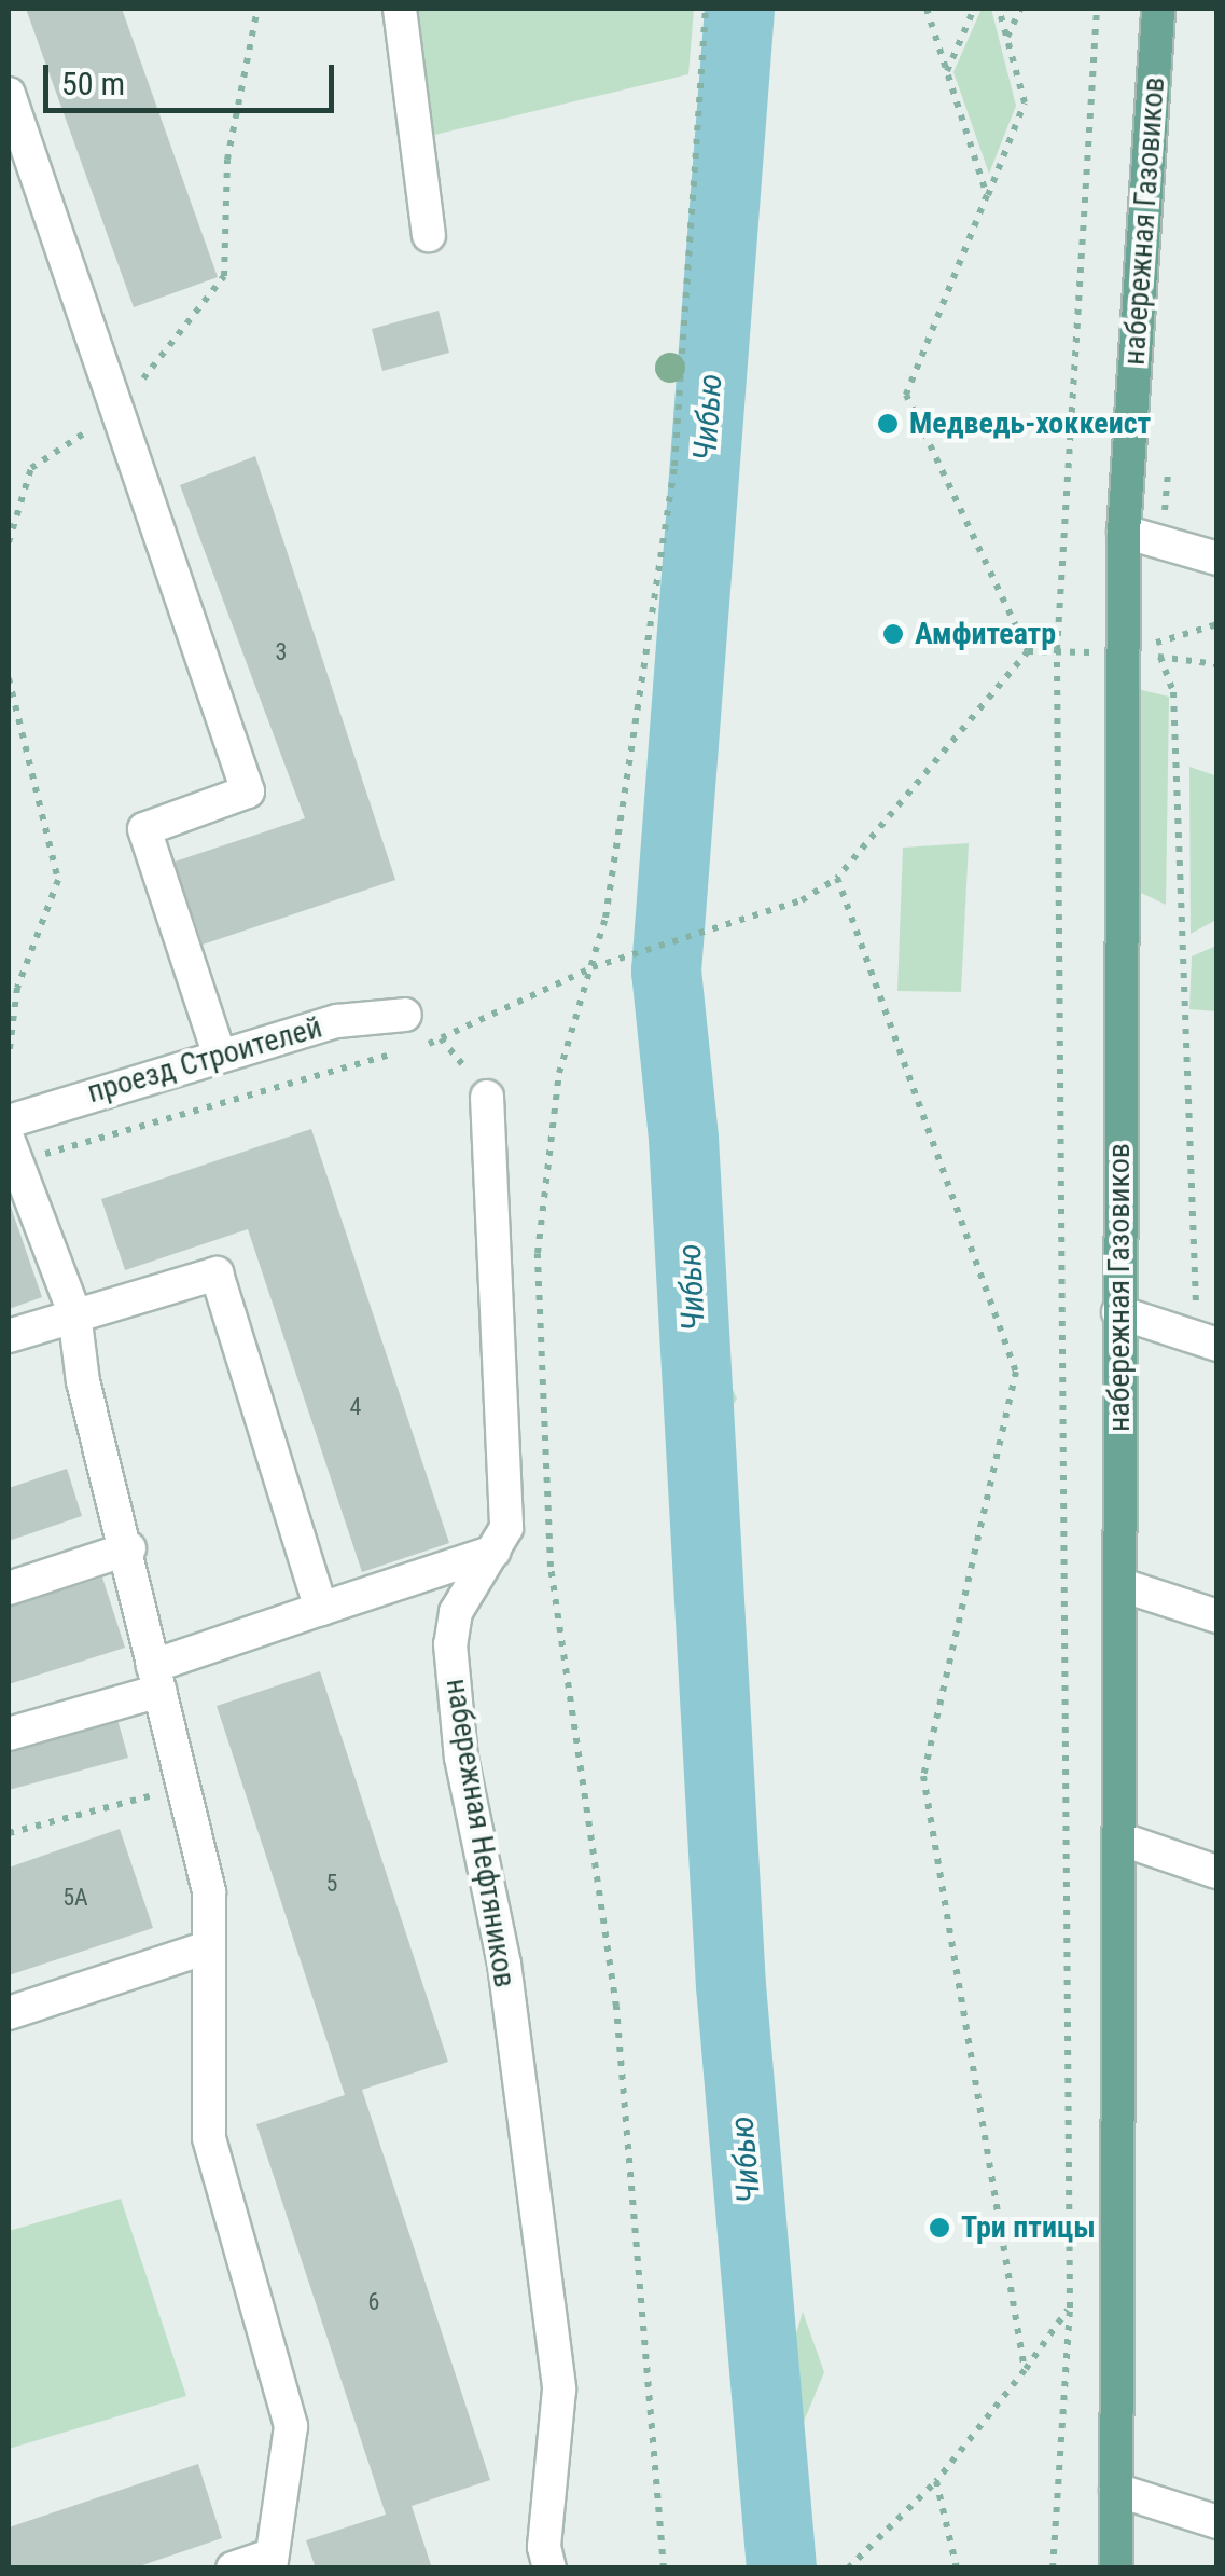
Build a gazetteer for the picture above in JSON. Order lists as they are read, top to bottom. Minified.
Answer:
{"streets":{"main road":["набережная Газовиков"],"street":["проезд Строителей","набережная Нефтяников"]},"water":["Чибью"],"places":["Медведь-хоккеист","Амфитеатр","Три птицы"],"house_numbers":["3","4","5","5А","6"],"scale_bar":"50 m"}
